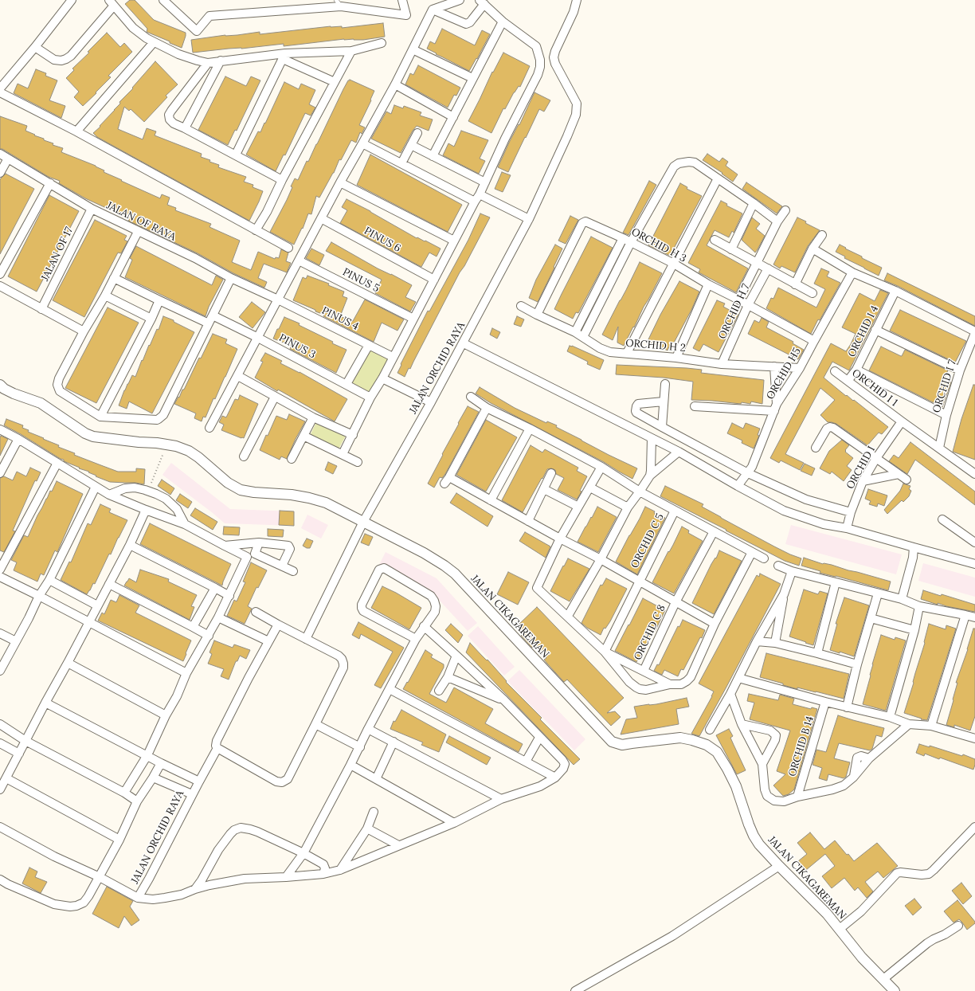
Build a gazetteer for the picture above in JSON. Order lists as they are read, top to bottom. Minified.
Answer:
{"streets":{"street":["JALAN OF RAYA","PINUS 6","ORCHID H 3","JALAN OF 17","PINUS 5","ORCHID H 7","PINUS 4","ORCHID I 4","ORCHID H 2","PINUS 3","JALAN ORCHID RAYA","ORCHID H5","ORCHID I 7","ORCHID I 1","ORCHID I","ORCHID C 5","JALAN CIKAGAREMAN","ORCHID C 8","ORCHID B 14"]},"crossings":[["JALAN OF RAYA","JALAN OF 17"],["JALAN OF RAYA","PINUS 4"],["ORCHID H 3","ORCHID H 7"],["ORCHID H 3","ORCHID H 2"],["ORCHID H 3","ORCHID H5"],["ORCHID H 7","ORCHID H 2"],["ORCHID I 4","ORCHID I 1"],["ORCHID H 2","ORCHID H5"],["JALAN ORCHID RAYA","JALAN CIKAGAREMAN"],["ORCHID I 7","ORCHID I 1"],["ORCHID I 1","ORCHID I"]]}
